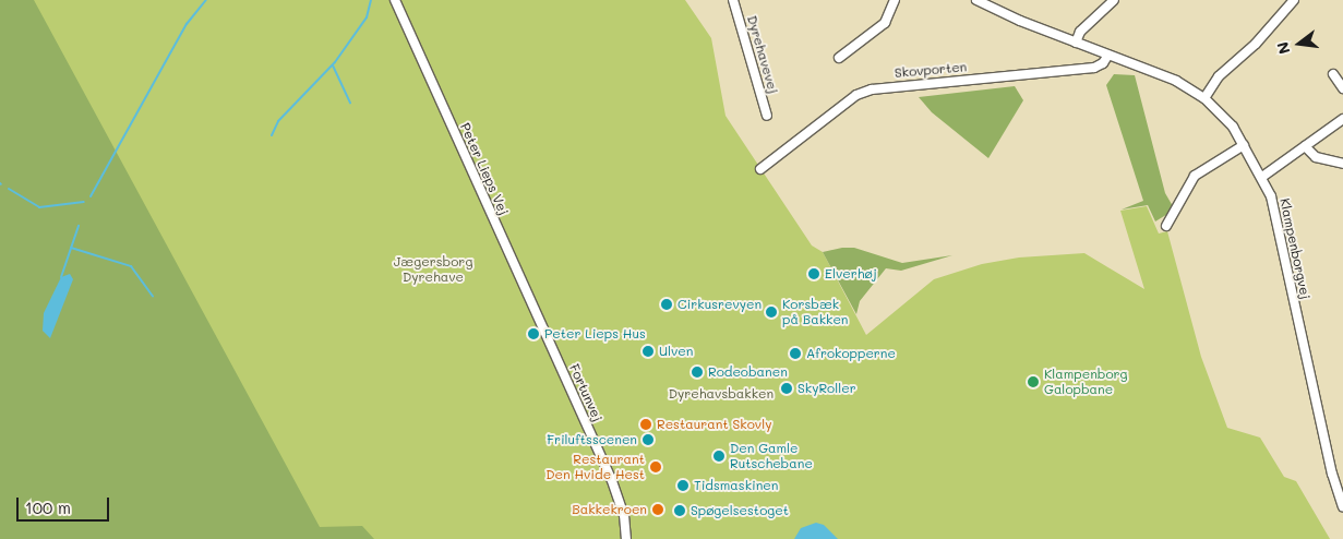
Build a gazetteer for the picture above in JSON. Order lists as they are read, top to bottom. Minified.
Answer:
{"streets":{"street":["Dyrehavevej","Skovporten","Peter Lieps Vej","Klampenborgvej","Fortunvej"]},"crossings":[["Skovporten","Klampenborgvej"],["Peter Lieps Vej","Fortunvej"]],"parks":["Jægersborg Dyrehave","Dyrehavsbakken"],"places":["Elverhøj","Cirkusrevyen","Korsbæk på Bakken","Peter Lieps Hus","Ulven","Afrokopperne","Rodeobanen","Klampenborg Galopbane","SkyRoller","Restaurant Skovly","Friluftsscenen","Den Gamle Rutschebane","Restaurant Den Hvide Hest","Tidsmaskinen","Bakkekroen","Spøgelsestoget"],"scale_bar":"100 m","north":"left"}
